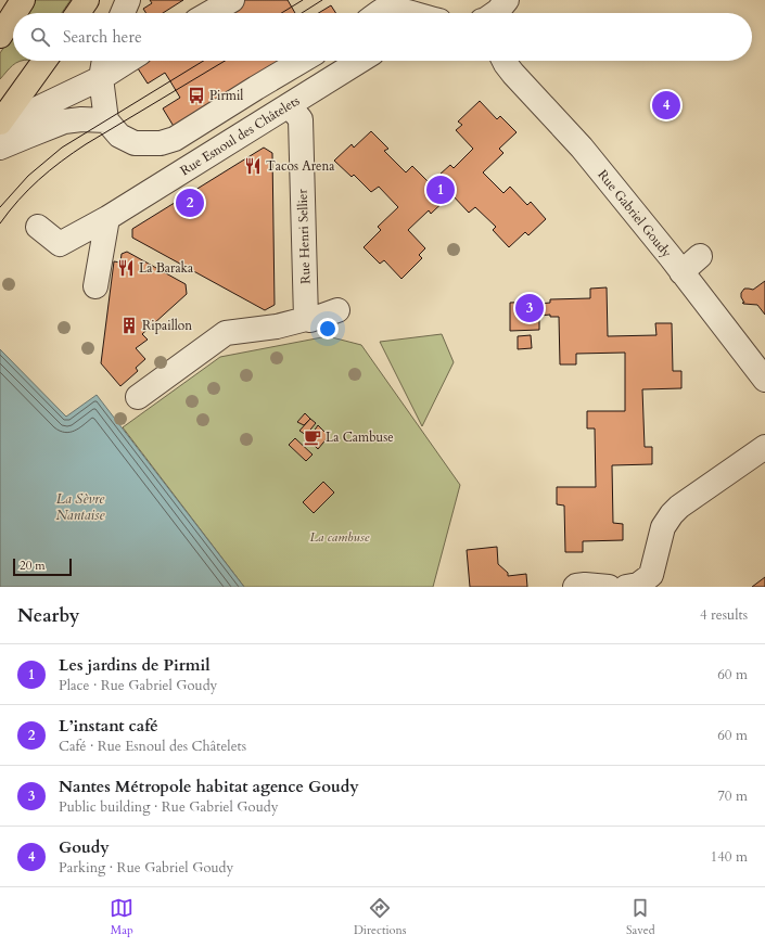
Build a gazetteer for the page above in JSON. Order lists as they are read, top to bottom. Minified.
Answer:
{"streets":{"street":["Rue Esnoul des Châtelets","Rue Gabriel Goudy","Rue Henri Sellier"]},"crossings":[["Rue Esnoul des Châtelets","Rue Henri Sellier"]],"water":["La Sèvre Nantaise"],"parks":["La cambuse"],"places":{"bus stop":["Pirmil"],"restaurant":["Tacos Arena","La Baraka"],"building":["Ripaillon"],"cafe":["La Cambuse"]},"scale_bar":"20 m","page":{"search":"Search here","pins":["4","1","2","3"],"scale":"20 m","heading":["Nearby","4 results"],"list":[{"mark":"1","name":"Les jardins de Pirmil","note":"Place · Rue Gabriel Goudy","value":"60 m"},{"mark":"2","name":"L’instant café","note":"Café · Rue Esnoul des Châtelets","value":"60 m"},{"mark":"3","name":"Nantes Métropole habitat agence Goudy","note":"Public building · Rue Gabriel Goudy","value":"70 m"},{"mark":"4","name":"Goudy","note":"Parking · Rue Gabriel Goudy","value":"140 m"}],"nav":["Map","Directions","Saved"]}}
